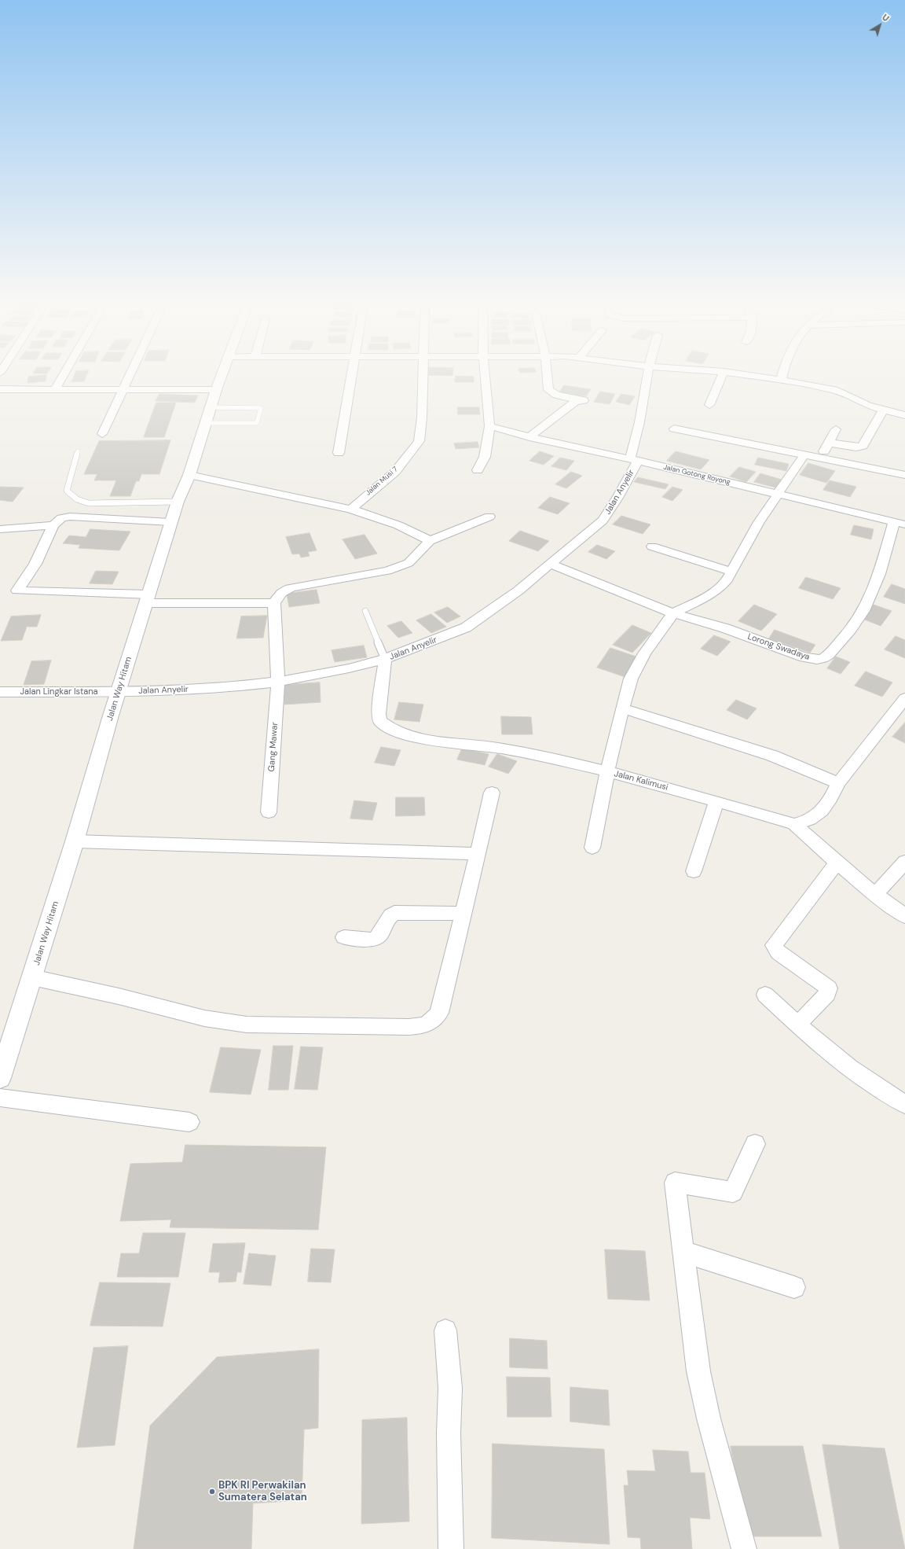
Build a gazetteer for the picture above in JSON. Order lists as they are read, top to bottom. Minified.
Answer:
{"streets":{"street":["Jalan Gotong Royong","Jalan Musi 7","Jalan Anyelir","Lorong Swadaya","Jalan Way Hitam","Jalan Lingkar Istana","Gang Mawar","Jalan Kalimusi"]},"crossings":[["Jalan Gotong Royong","Jalan Anyelir"],["Jalan Gotong Royong","Lorong Swadaya"],["Jalan Anyelir","Jalan Way Hitam"],["Jalan Anyelir","Jalan Lingkar Istana"],["Jalan Anyelir","Gang Mawar"],["Jalan Anyelir","Jalan Kalimusi"],["Jalan Way Hitam","Jalan Lingkar Istana"]],"places":["BPK RI Perwakilan Sumatera Selatan"],"north":"top right"}
